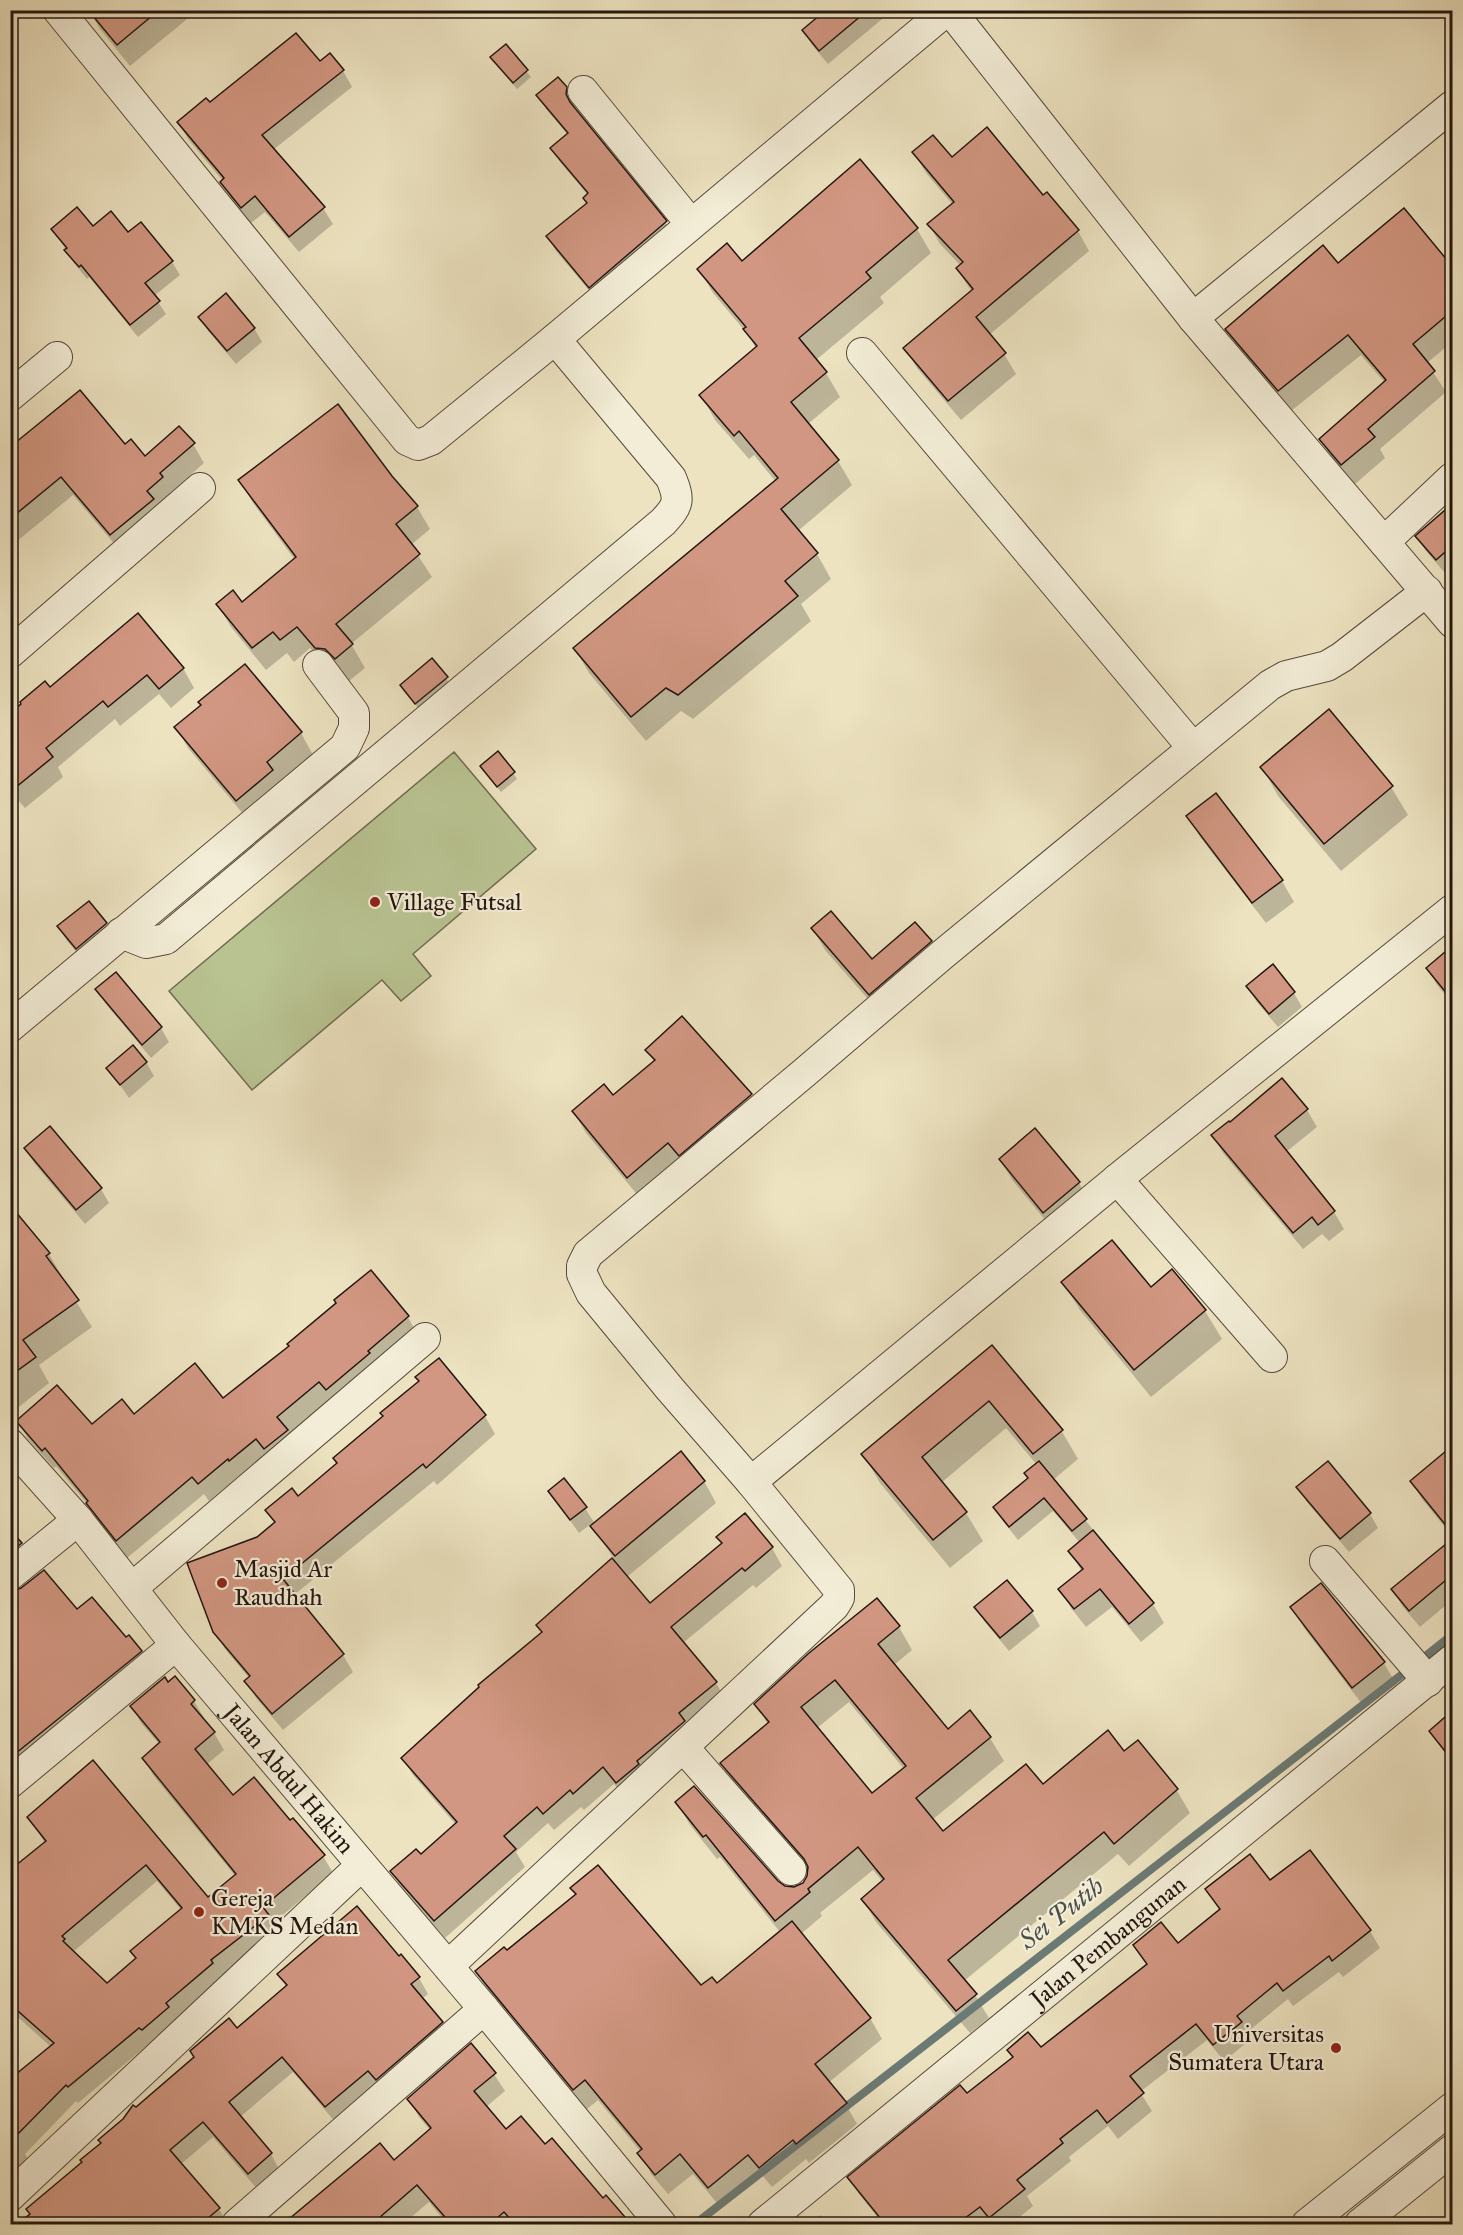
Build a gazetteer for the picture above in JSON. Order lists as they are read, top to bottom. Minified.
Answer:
{"streets":{"street":["Jalan Abdul Hakim","Jalan Pembangunan"]},"water":["Sei Putih"],"places":["Village Futsal","Masjid Ar Raudhah","Gereja KMKS Medan","Universitas Sumatera Utara"]}
